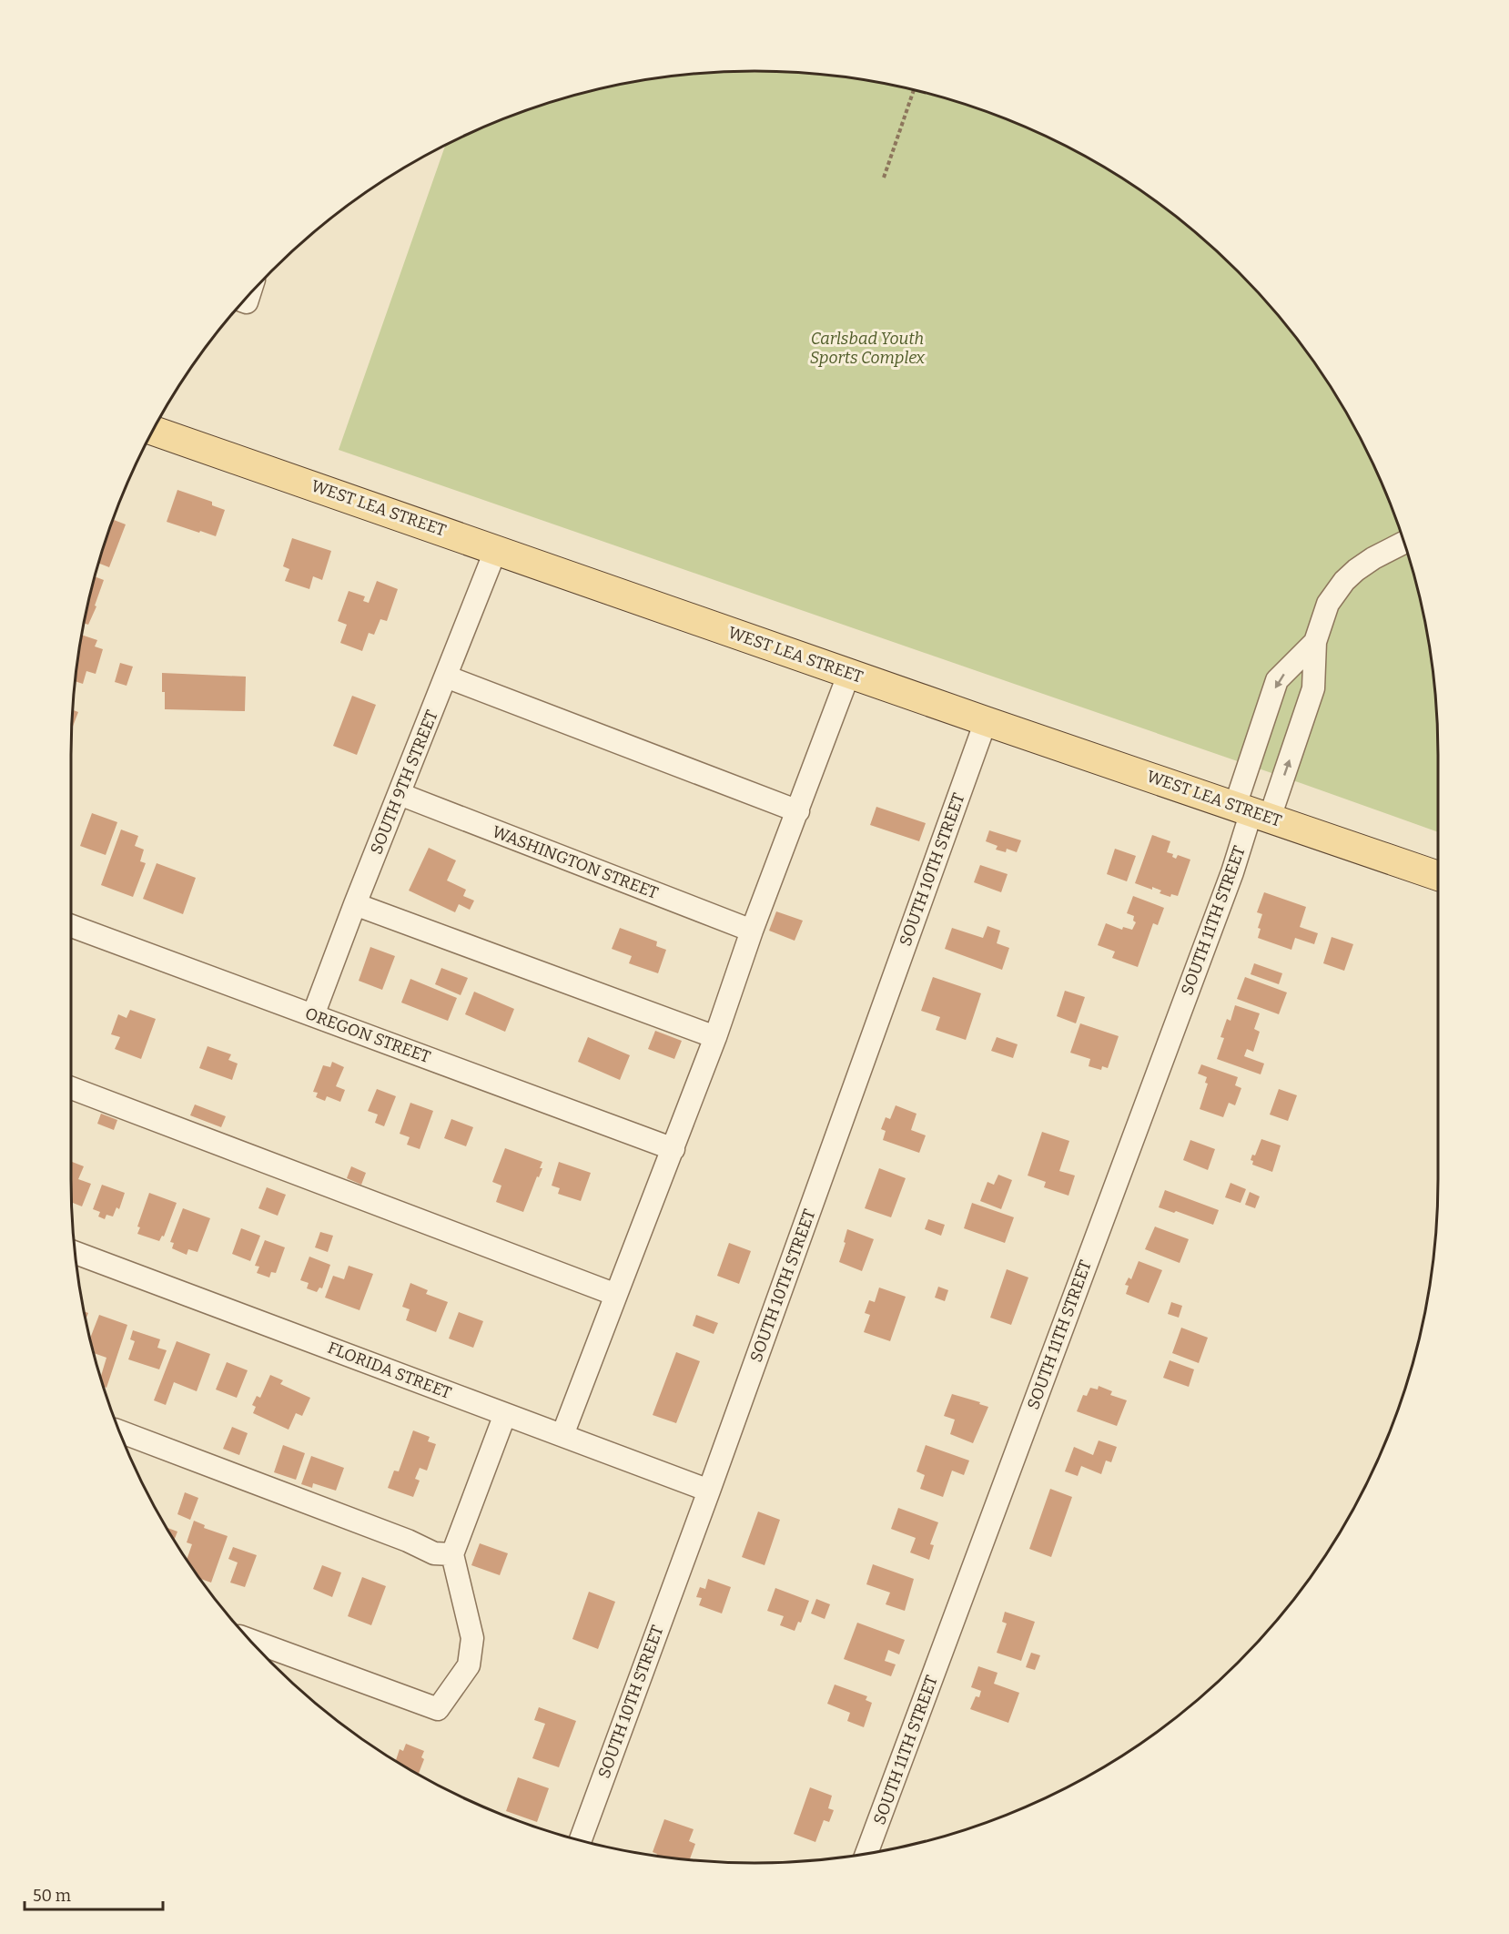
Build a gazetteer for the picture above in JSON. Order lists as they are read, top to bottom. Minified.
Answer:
{"streets":{"main road":["WEST LEA STREET"],"street":["SOUTH 9TH STREET","WASHINGTON STREET","SOUTH 10TH STREET","SOUTH 11TH STREET","OREGON STREET","FLORIDA STREET"]},"crossings":[["WEST LEA STREET","SOUTH 9TH STREET"],["WEST LEA STREET","SOUTH 10TH STREET"],["WEST LEA STREET","SOUTH 11TH STREET"],["SOUTH 9TH STREET","WASHINGTON STREET"],["SOUTH 9TH STREET","OREGON STREET"],["SOUTH 10TH STREET","FLORIDA STREET"]],"parks":["Carlsbad Youth Sports Complex"],"scale_bar":"50 m"}
